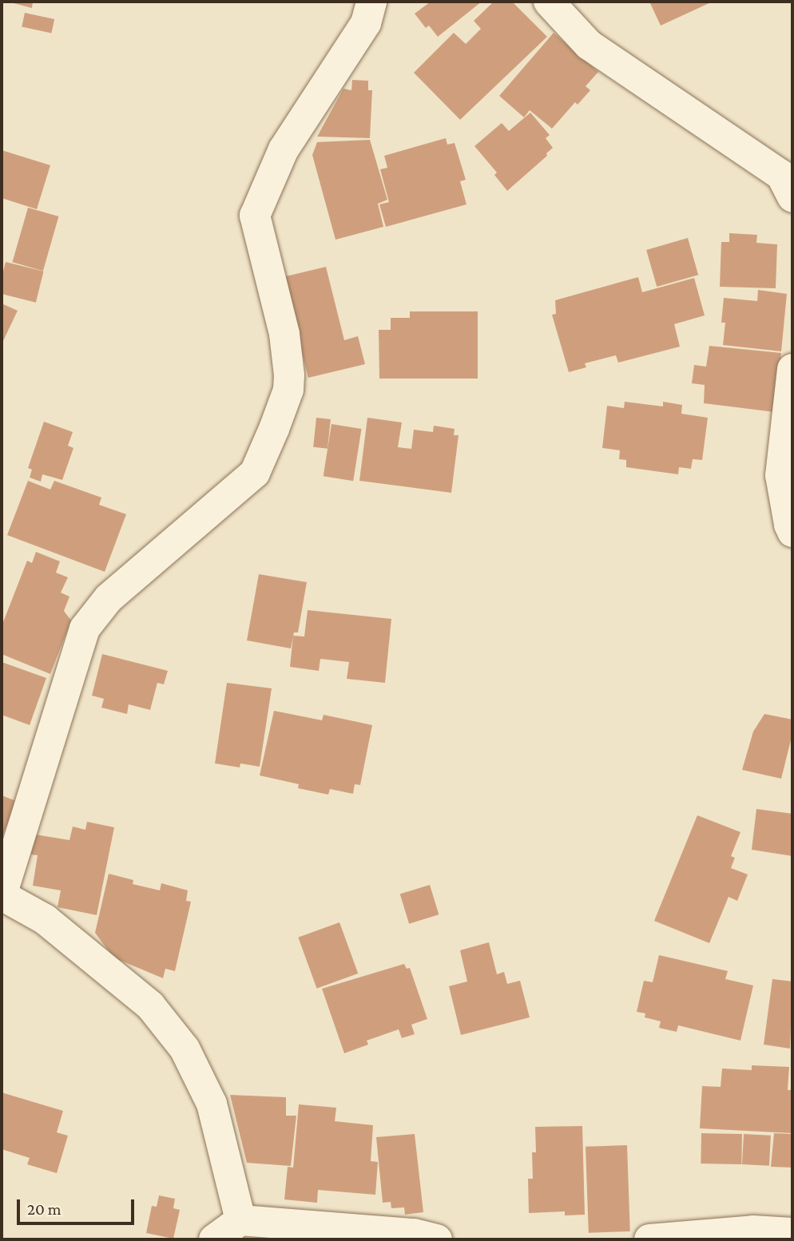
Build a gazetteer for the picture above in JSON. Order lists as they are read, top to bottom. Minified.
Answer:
{"scale_bar":"20 m"}
